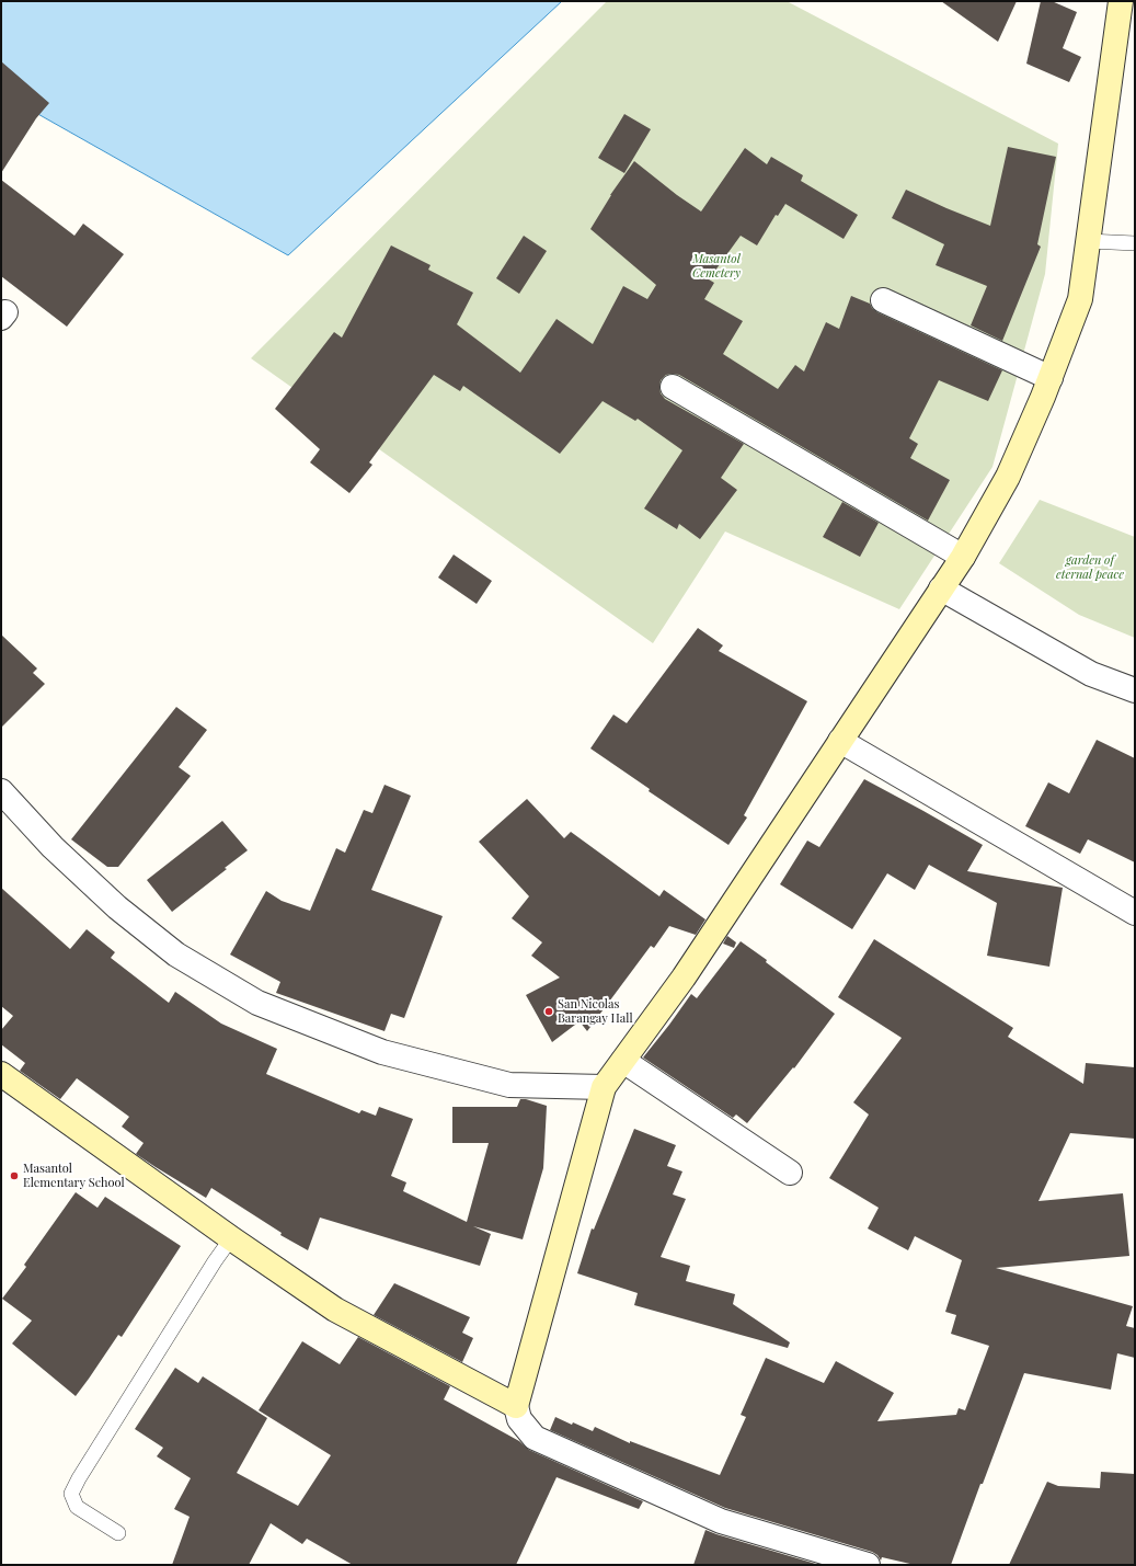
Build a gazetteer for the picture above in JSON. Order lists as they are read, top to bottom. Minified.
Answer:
{"parks":["Masantol Cemetery","garden of eternal peace"],"places":["San Nicolas Barangay Hall","Masantol Elementary School"]}
